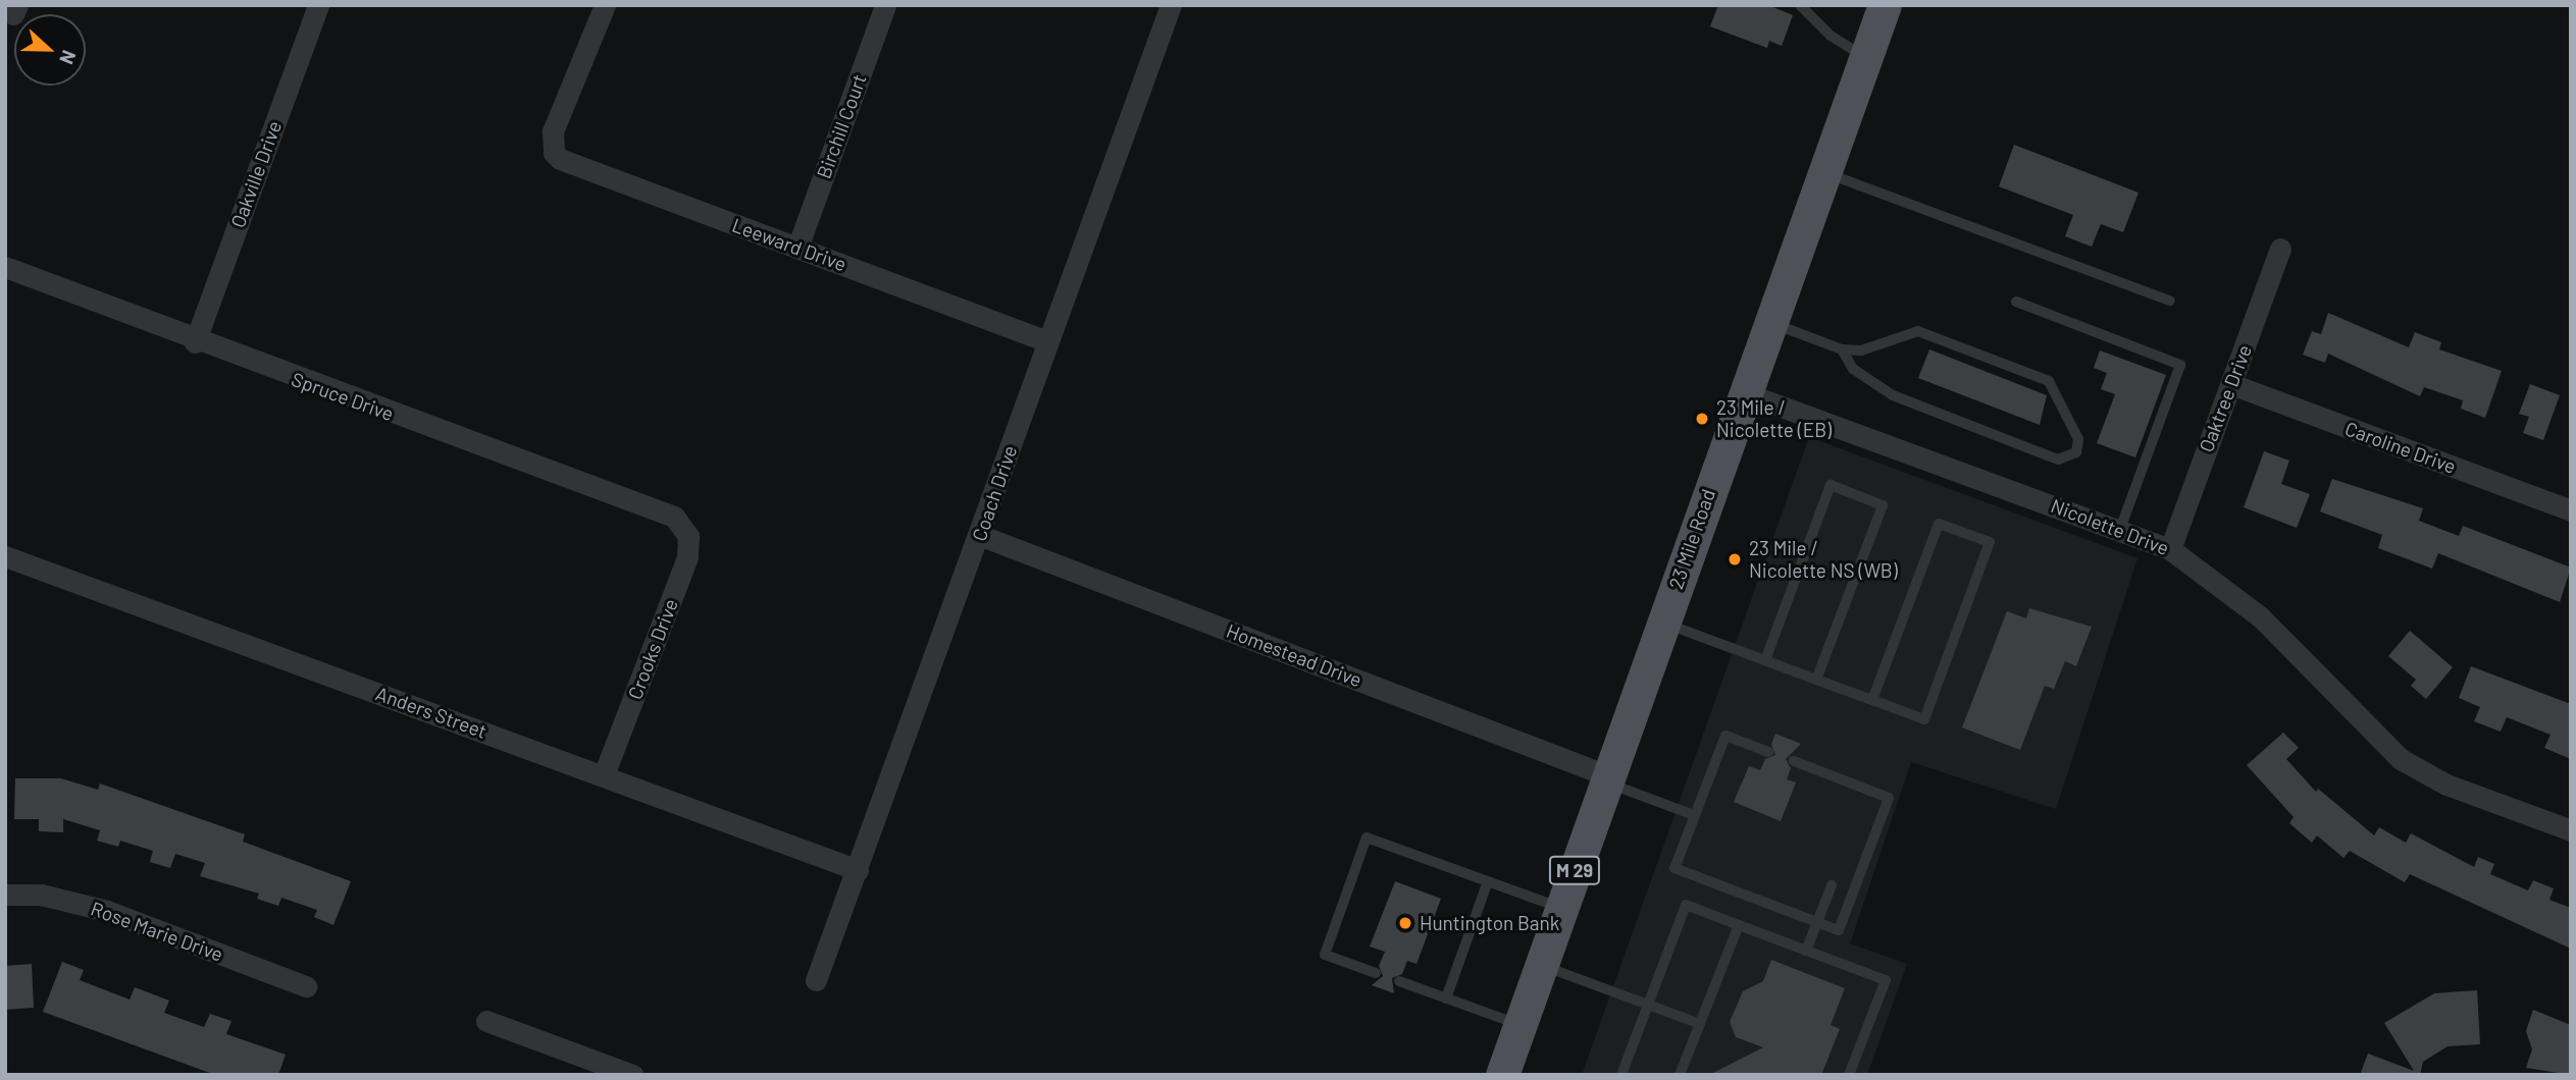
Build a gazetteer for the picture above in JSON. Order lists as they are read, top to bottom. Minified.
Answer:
{"streets":{"main road":["23 Mile Road","M 29"],"street":["Birchill Court","Oakville Drive","Leeward Drive","Spruce Drive","Oaktree Drive","Caroline Drive","Coach Drive","Nicolette Drive","Crooks Drive","Homestead Drive","Anders Street","Rose Marie Drive"]},"crossings":[["Birchill Court","Leeward Drive"],["Oakville Drive","Spruce Drive"],["Leeward Drive","Coach Drive"],["Spruce Drive","Crooks Drive"],["Oaktree Drive","Caroline Drive"],["Oaktree Drive","Nicolette Drive"],["Coach Drive","Homestead Drive"],["Coach Drive","Anders Street"],["Nicolette Drive","23 Mile Road"],["23 Mile Road","Homestead Drive"],["Crooks Drive","Anders Street"]],"places":["23 Mile / Nicolette (EB)","23 Mile / Nicolette NS (WB)","Huntington Bank"],"north":"right"}
